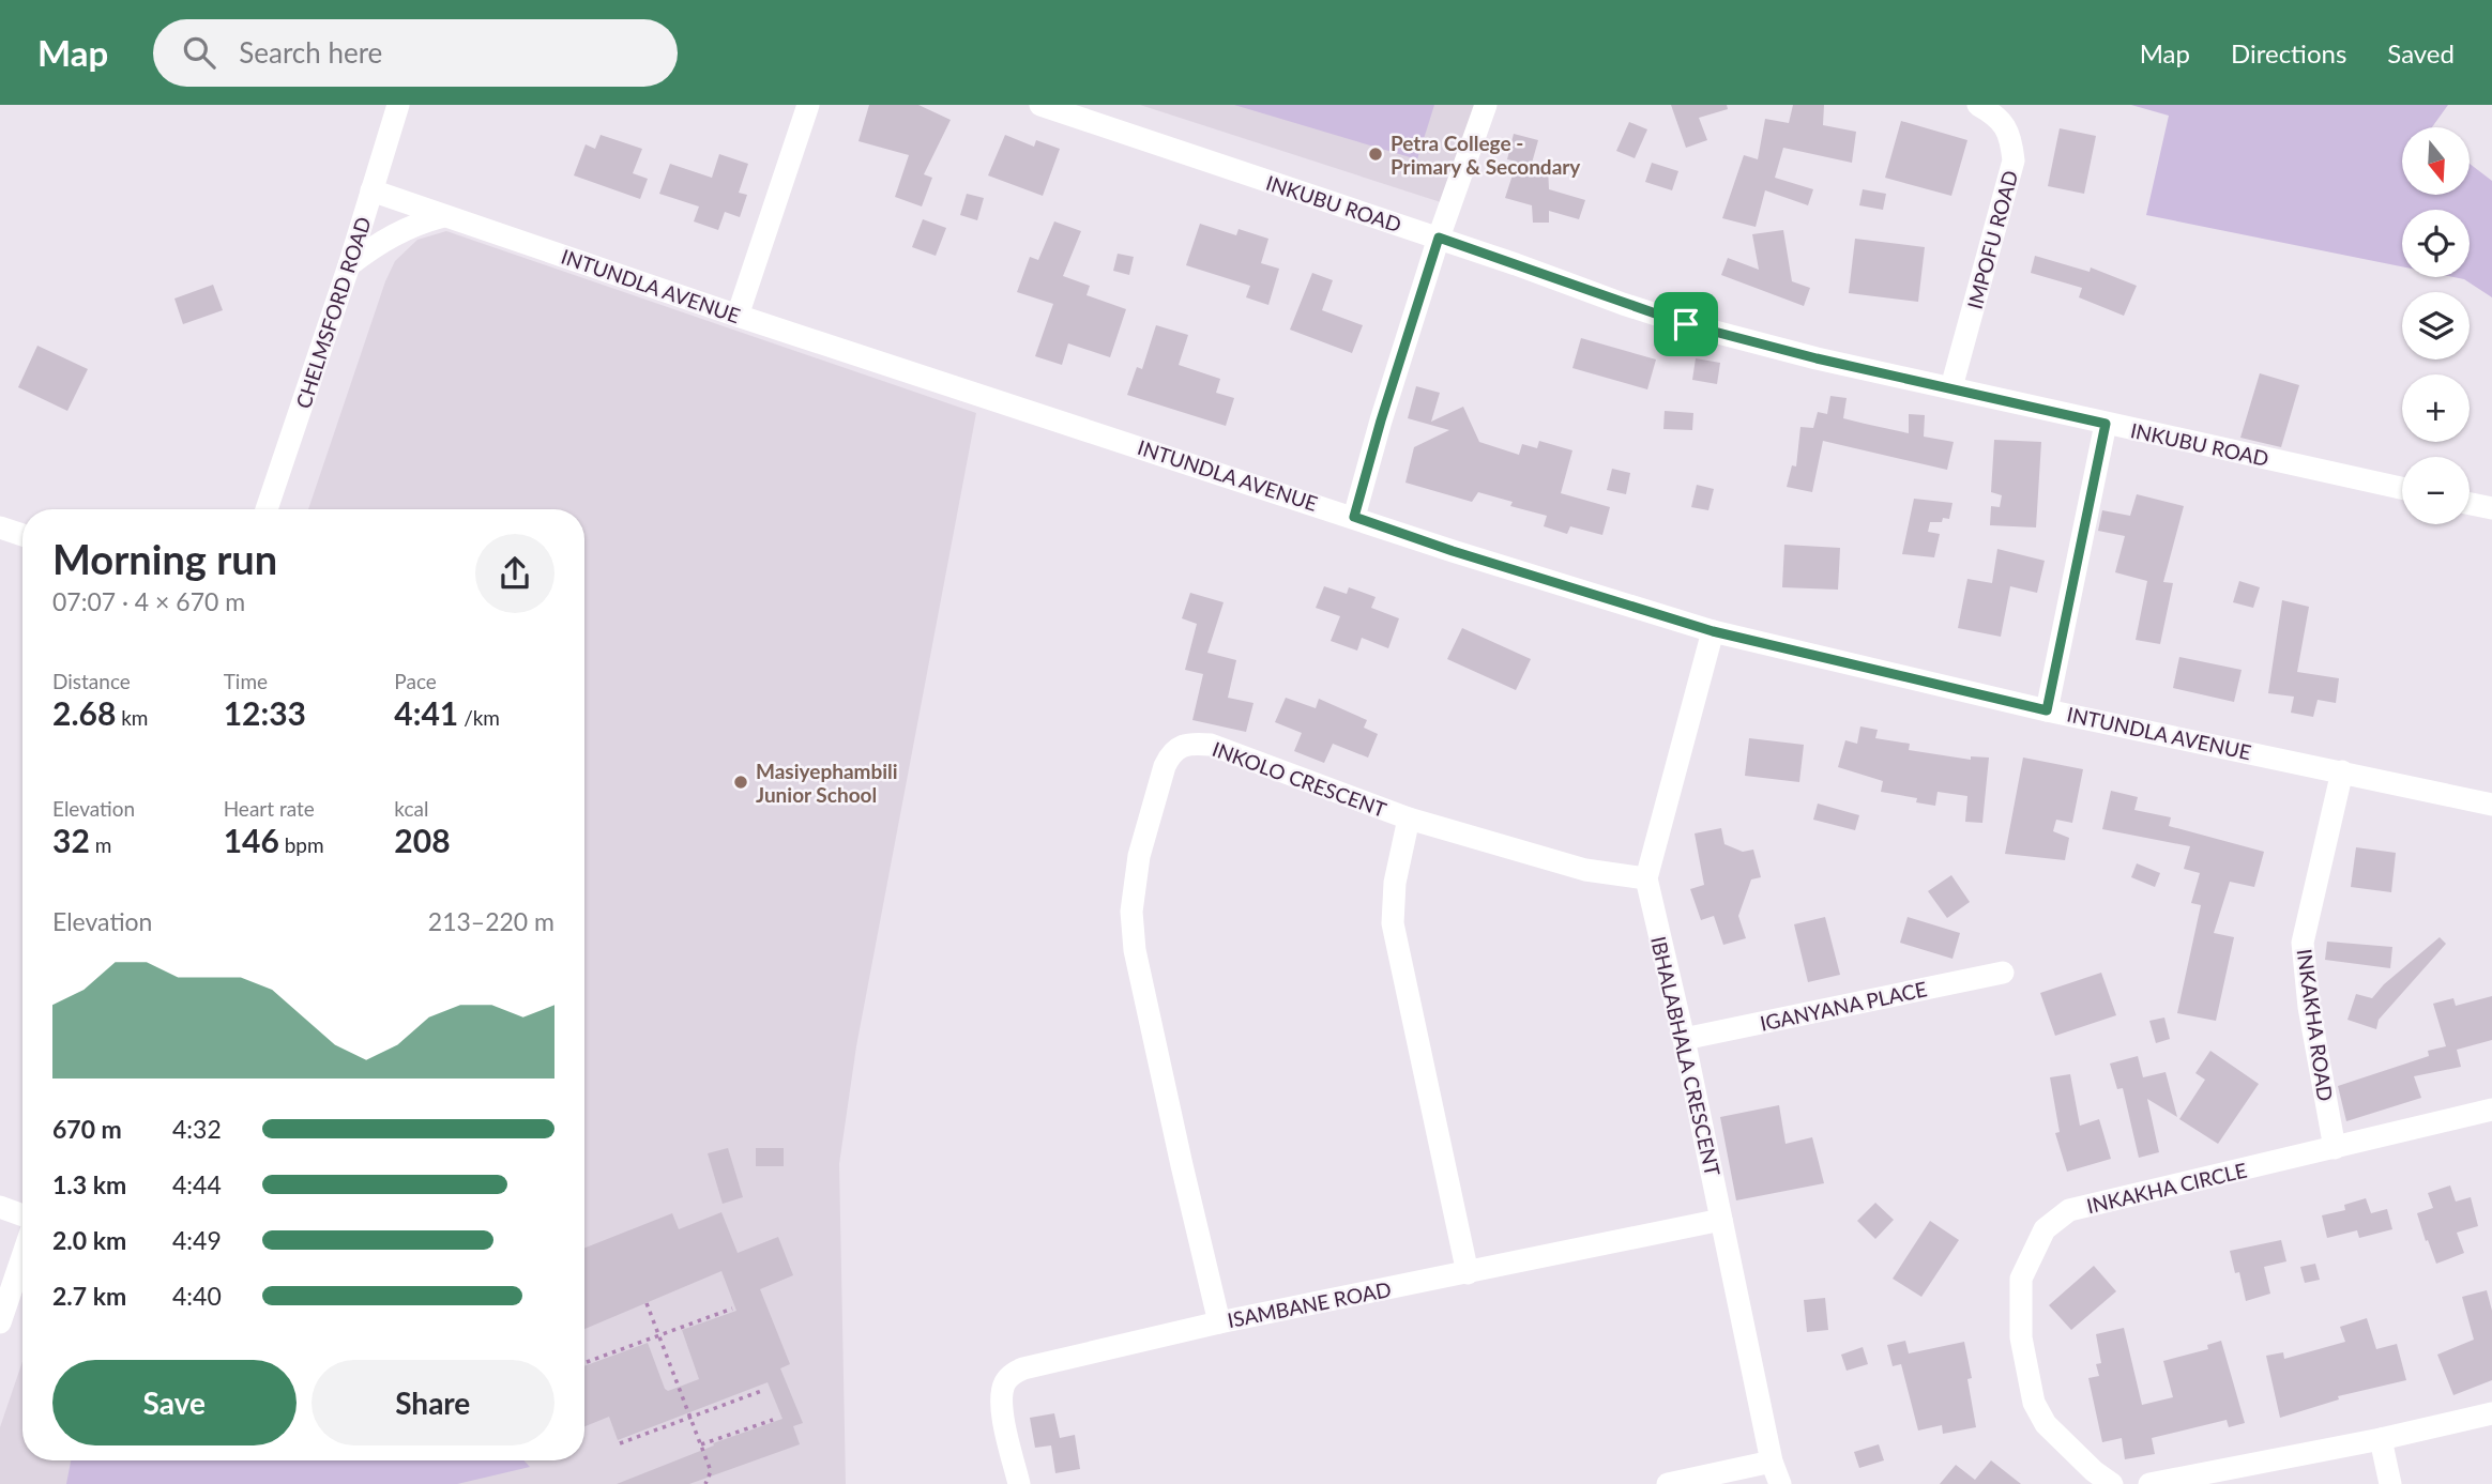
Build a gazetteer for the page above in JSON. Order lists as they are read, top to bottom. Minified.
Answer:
{"streets":{"street":["INKUBU ROAD","IMPOFU ROAD","INTUNDLA AVENUE","CHELMSFORD ROAD","INKOLO CRESCENT","IGANYANA PLACE","INKAKHA ROAD","IBHALABHALA CRESCENT","INKAKHA CIRCLE","ISAMBANE ROAD"]},"crossings":[["INKUBU ROAD","IMPOFU ROAD"],["INTUNDLA AVENUE","CHELMSFORD ROAD"],["INTUNDLA AVENUE","INKAKHA ROAD"],["INTUNDLA AVENUE","IBHALABHALA CRESCENT"],["INKOLO CRESCENT","IBHALABHALA CRESCENT"],["INKOLO CRESCENT","ISAMBANE ROAD"],["IGANYANA PLACE","IBHALABHALA CRESCENT"],["INKAKHA ROAD","INKAKHA CIRCLE"],["IBHALABHALA CRESCENT","ISAMBANE ROAD"]],"places":["Petra College - Primary & Secondary","Masiyephambili Junior School"],"north":"bottom","page":{"header":"Map","search":"Search here","nav":["Map","Directions","Saved"],"map_buttons":["+","−"],"heading":["Morning run","07:07 · 4 × 670 m"],"stats":[["Distance","2.68 km"],["Time","12:33"],["Pace","4:41 /km"],["Elevation","32 m"],["Heart rate","146 bpm"],["kcal","208"]],"chart":["Elevation","213–220 m"],"list":[{"name":"670 m","note":"4:32"},{"name":"1.3 km","note":"4:44"},{"name":"2.0 km","note":"4:49"},{"name":"2.7 km","note":"4:40"}],"buttons":["Save","Share"]}}
